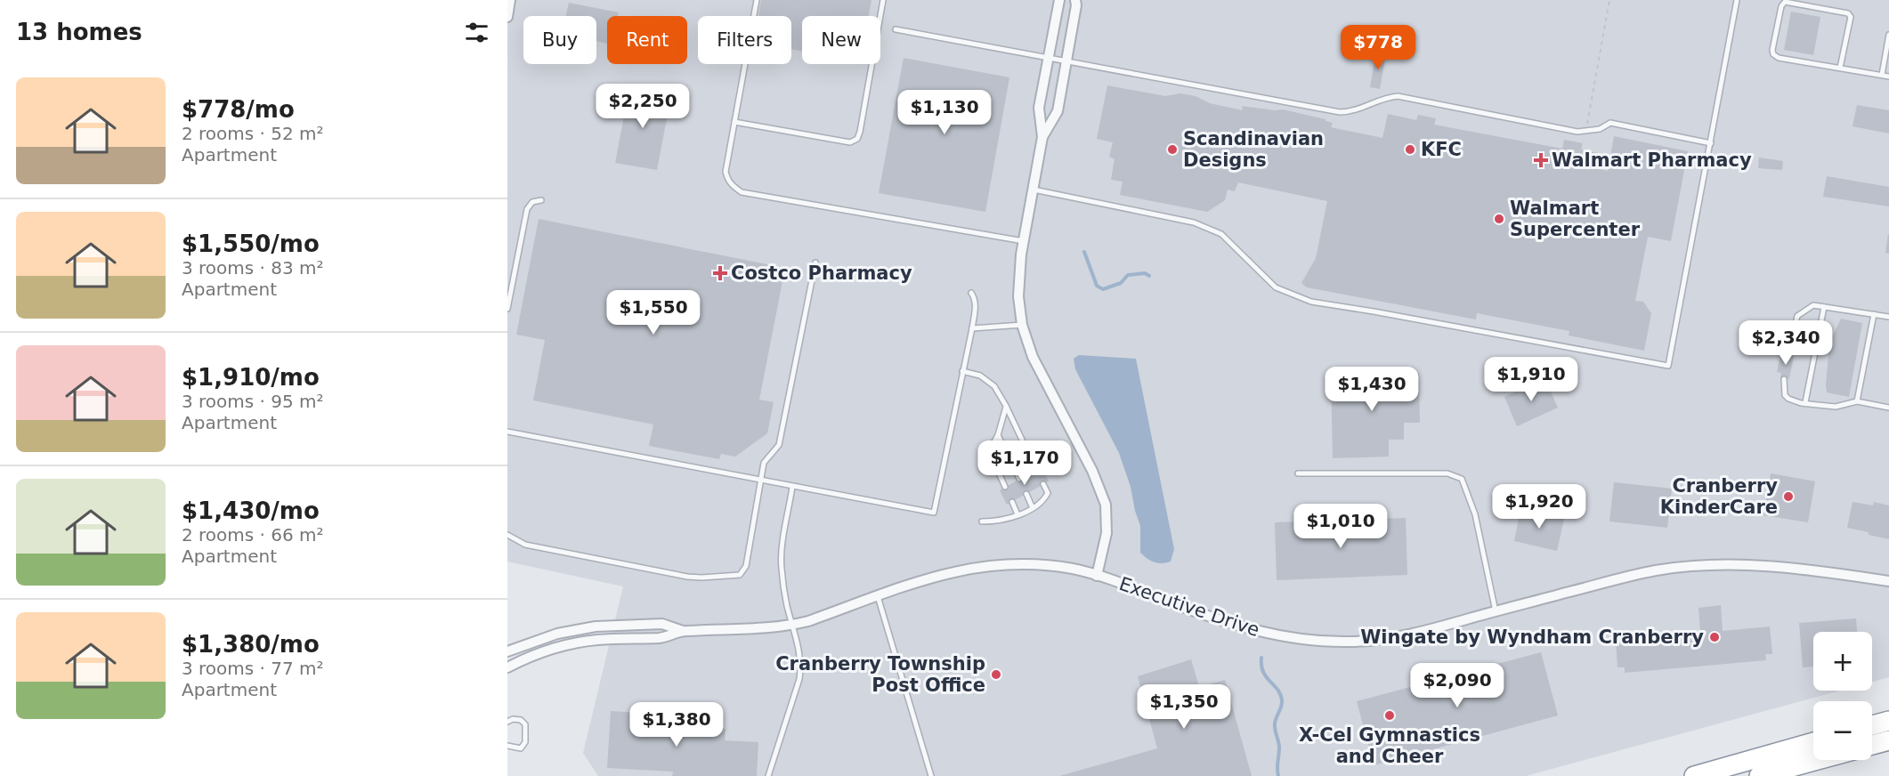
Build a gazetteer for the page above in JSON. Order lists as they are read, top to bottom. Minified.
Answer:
{"streets":{"street":["Executive Drive"]},"places":{"other":["Scandinavian Designs","KFC","Walmart Supercenter","Cranberry KinderCare","Wingate by Wyndham Cranberry","Cranberry Township Post Office","X-Cel Gymnastics and Cheer"],"health":["Walmart Pharmacy","Costco Pharmacy"]},"page":{"heading":"13 homes","chip":["Buy","Rent","Filters","New"],"price":["$778","$2,250","$1,130","$1,550","$2,340","$1,910","$1,430","$1,170","$1,920","$1,010","$2,090","$1,350","$1,380"],"list":[{"name":"$778/mo","note":"2 rooms · 52 m² · Apartment"},{"name":"$1,550/mo","note":"3 rooms · 83 m² · Apartment"},{"name":"$1,910/mo","note":"3 rooms · 95 m² · Apartment"},{"name":"$1,430/mo","note":"2 rooms · 66 m² · Apartment"},{"name":"$1,380/mo","note":"3 rooms · 77 m² · Apartment"}],"map_buttons":["+","−"]}}
